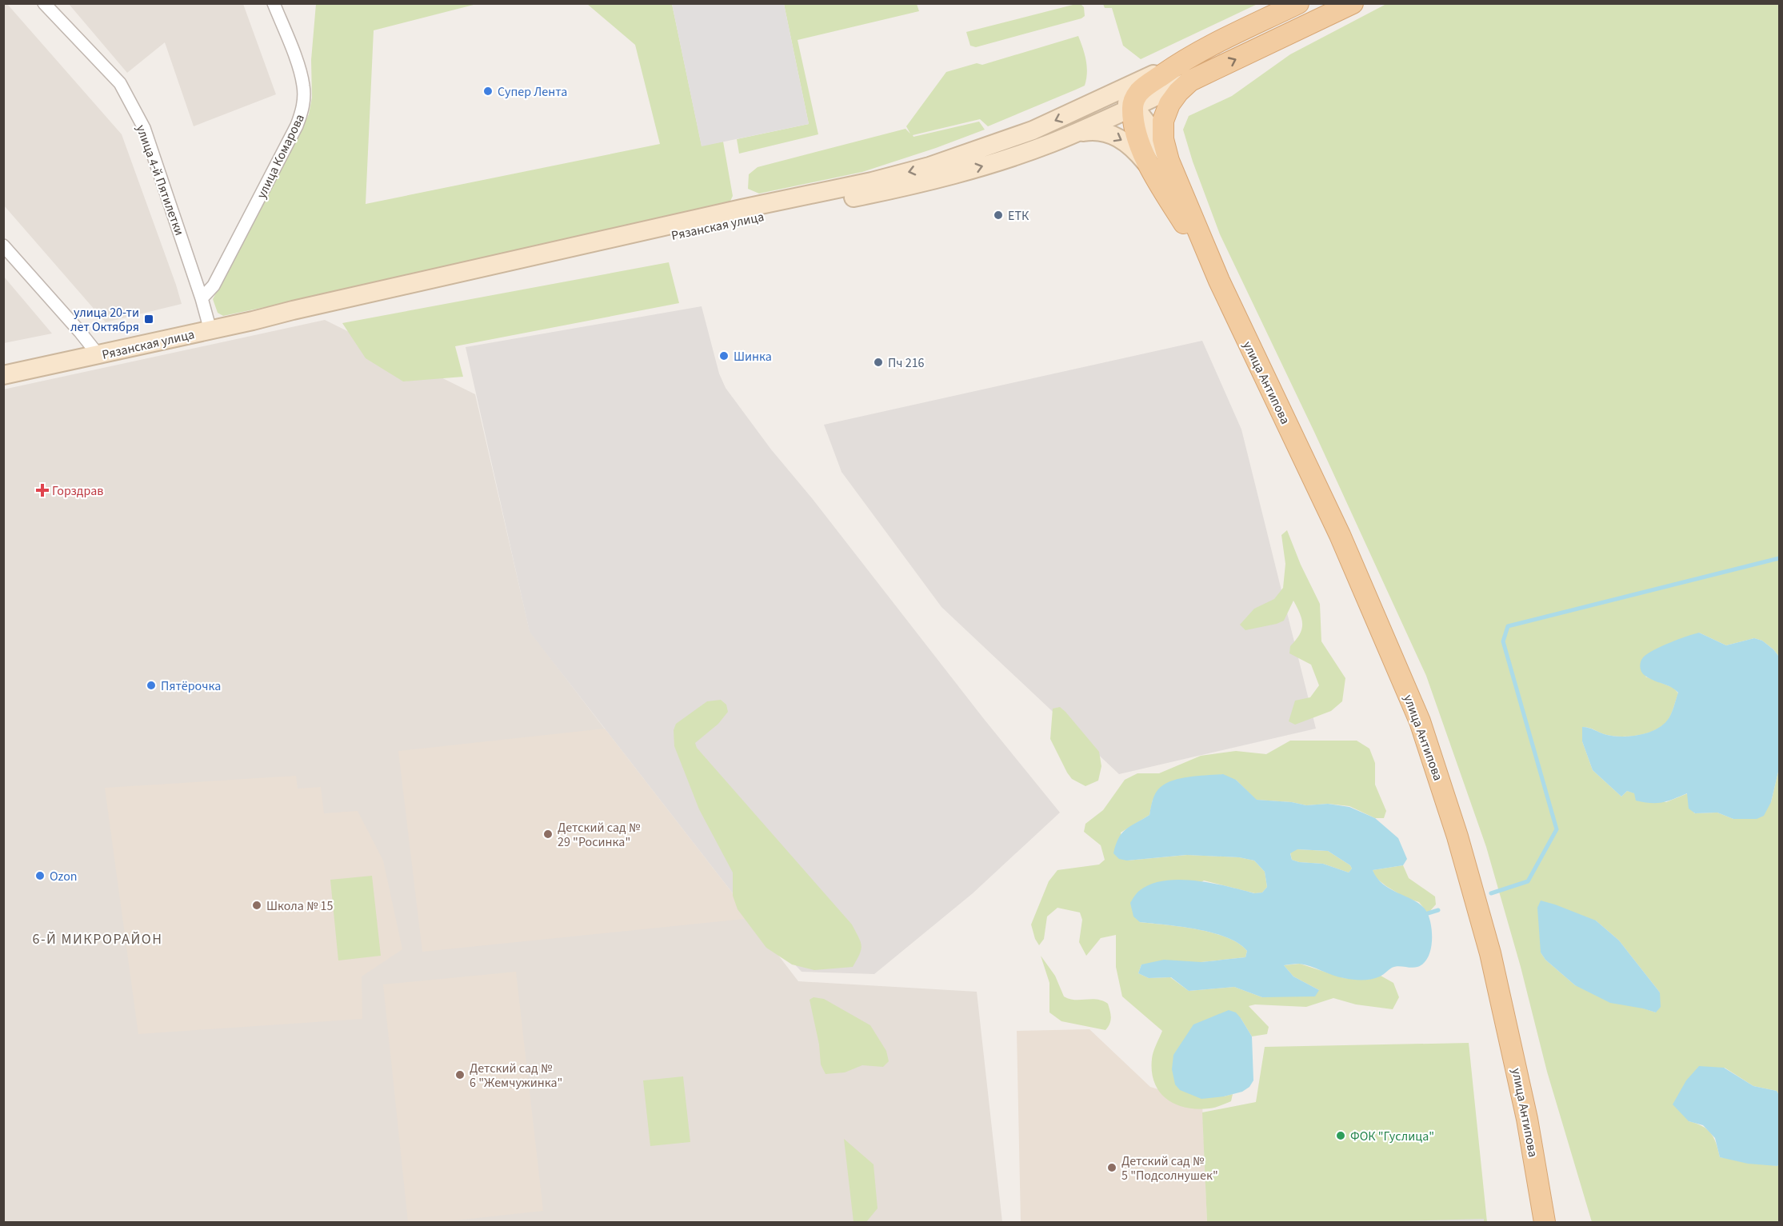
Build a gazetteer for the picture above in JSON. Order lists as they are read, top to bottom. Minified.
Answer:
{"streets":{"main road":["Рязанская улица","улица Антипова"],"street":["улица Комарова","улица 4-й Пятилетки"]},"crossings":[["улица Комарова","улица 4-й Пятилетки"],["улица 4-й Пятилетки","Рязанская улица"],["Рязанская улица","улица Антипова"]],"districts":["6-Й МИКРОРАЙОН"],"places":{"other":["Супер Лента","ЕТК","Шинка","Пч 216","Пятёрочка","Детский сад № 29 \"Росинка\"","Ozon","Школа № 15","Детский сад № 6 \"Жемчужинка\"","ФОК \"Гуслица\"","Детский сад № 5 \"Подсолнушек\""],"transit":["улица 20-ти лет Октября"],"health":["Горздрав"]}}
